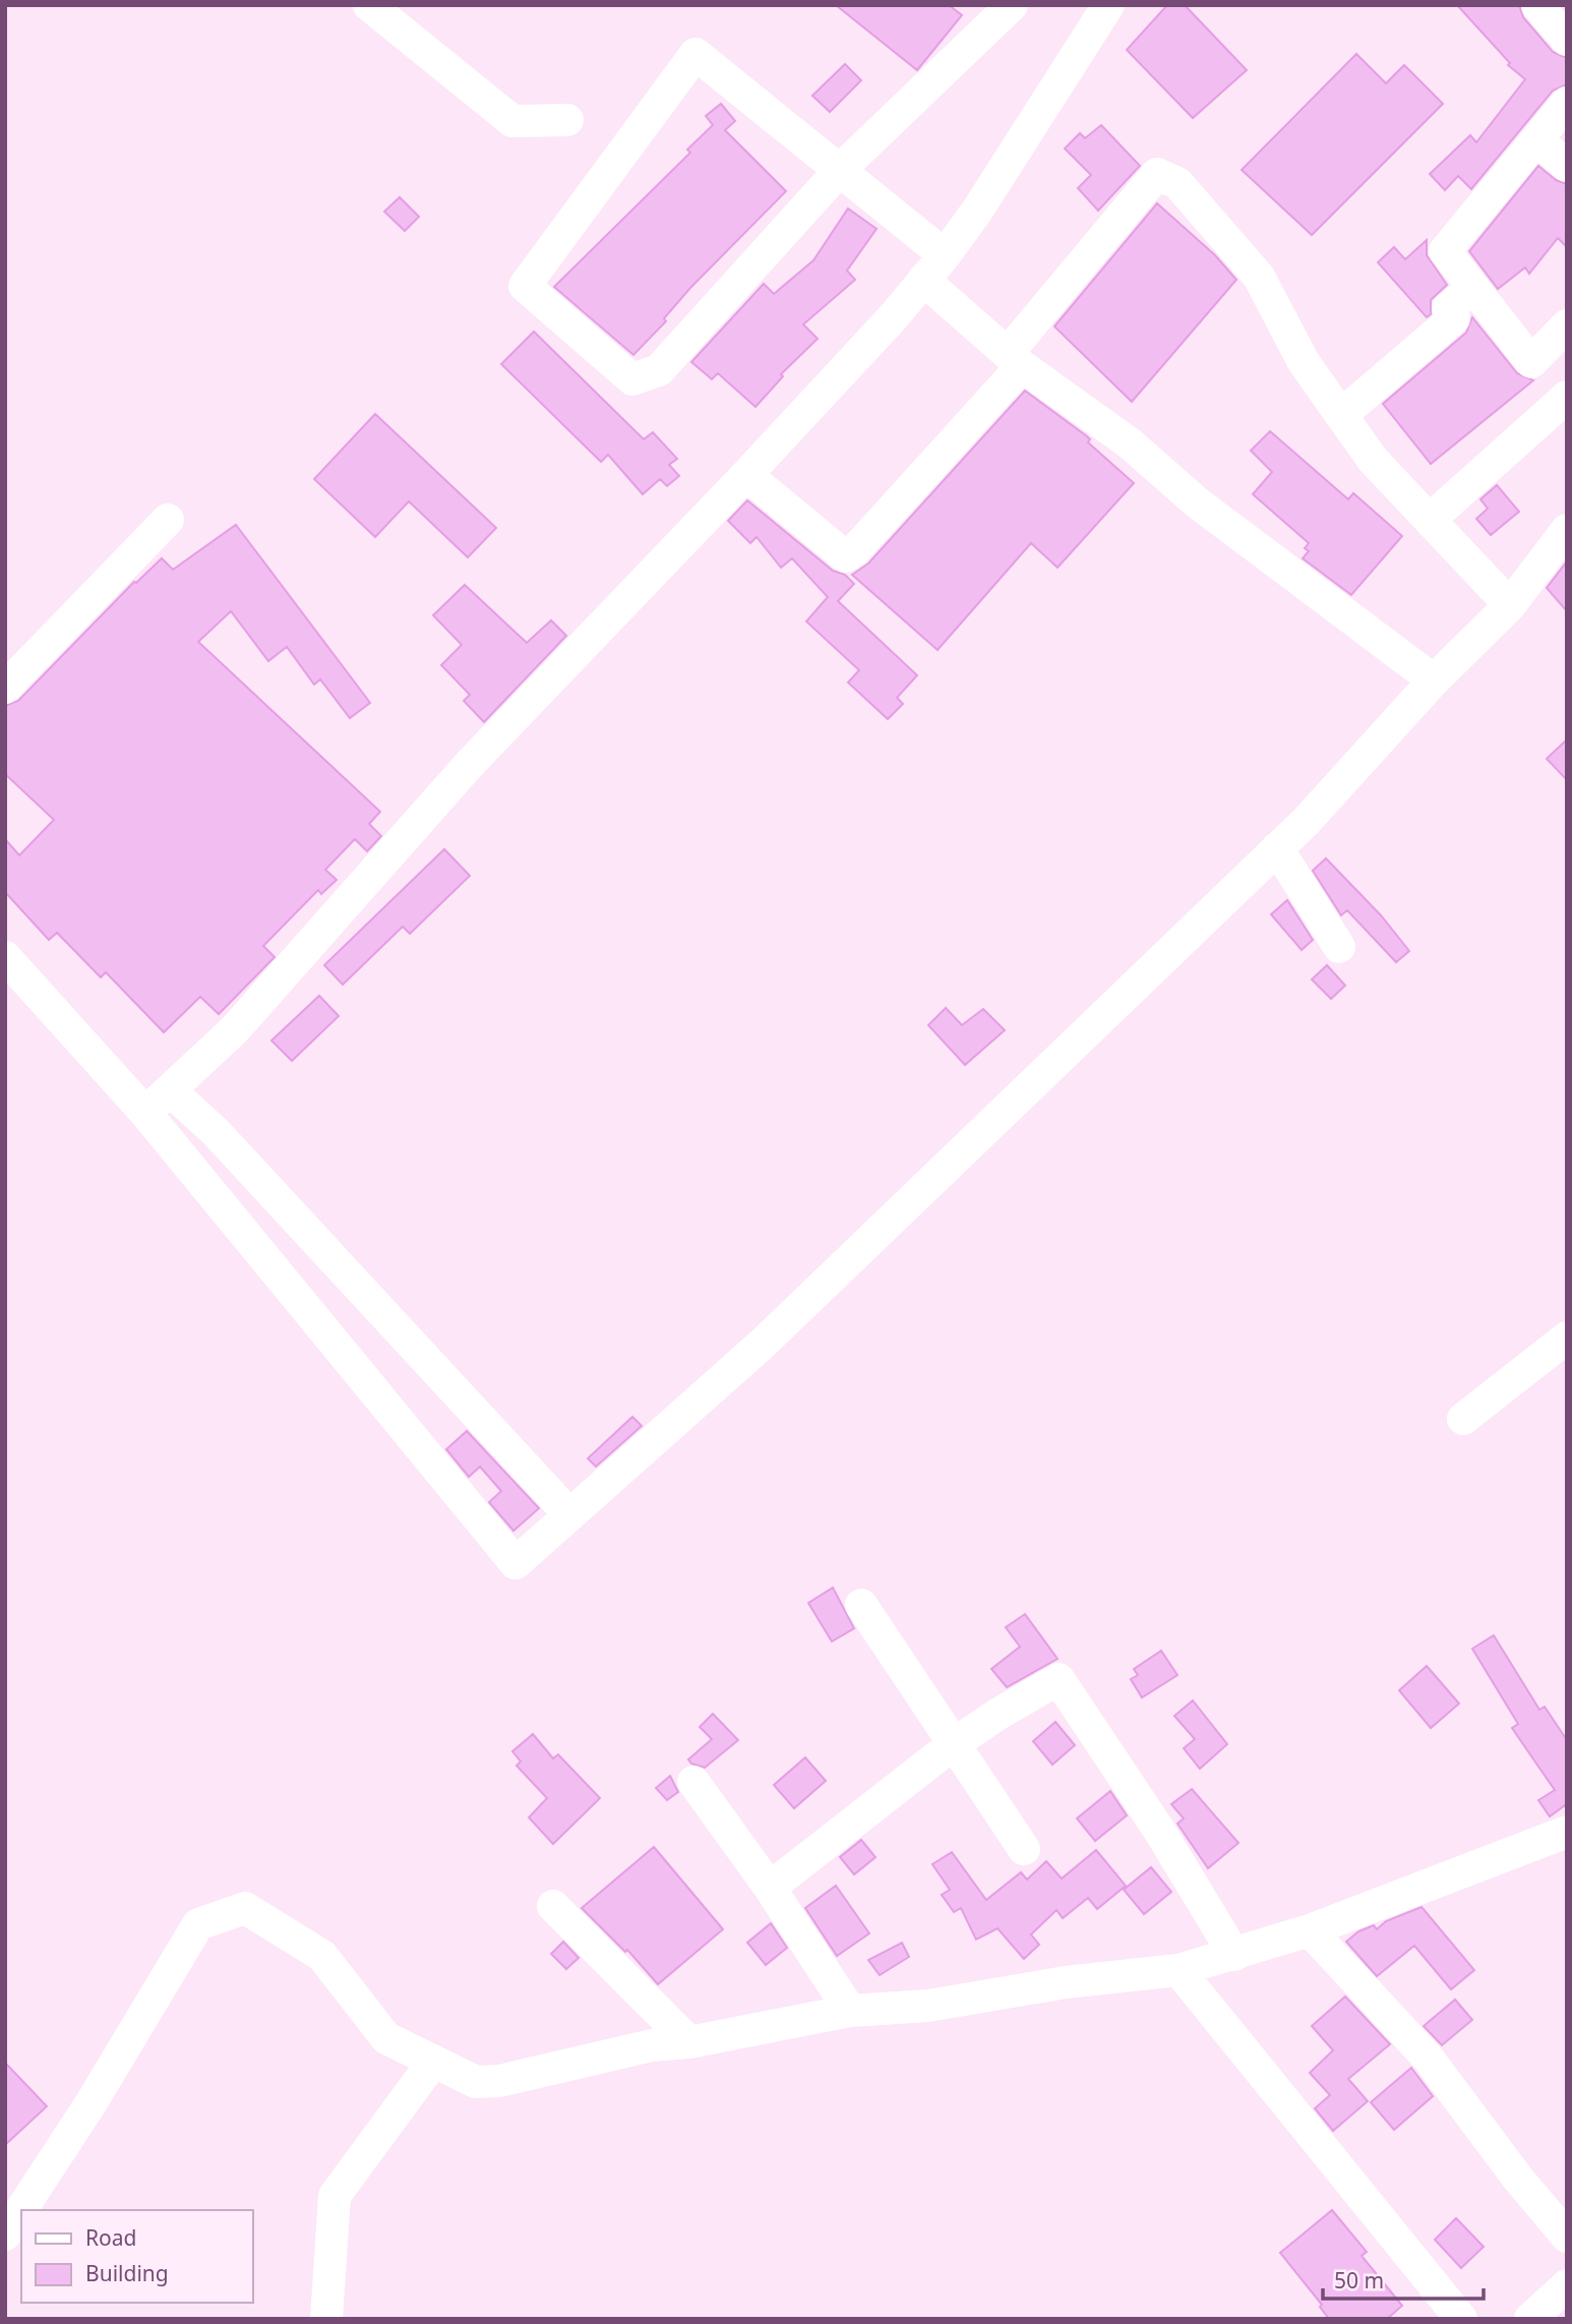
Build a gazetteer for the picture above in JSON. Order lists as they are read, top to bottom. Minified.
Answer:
{"legend":["Road","Building"],"scale_bar":"50 m"}
